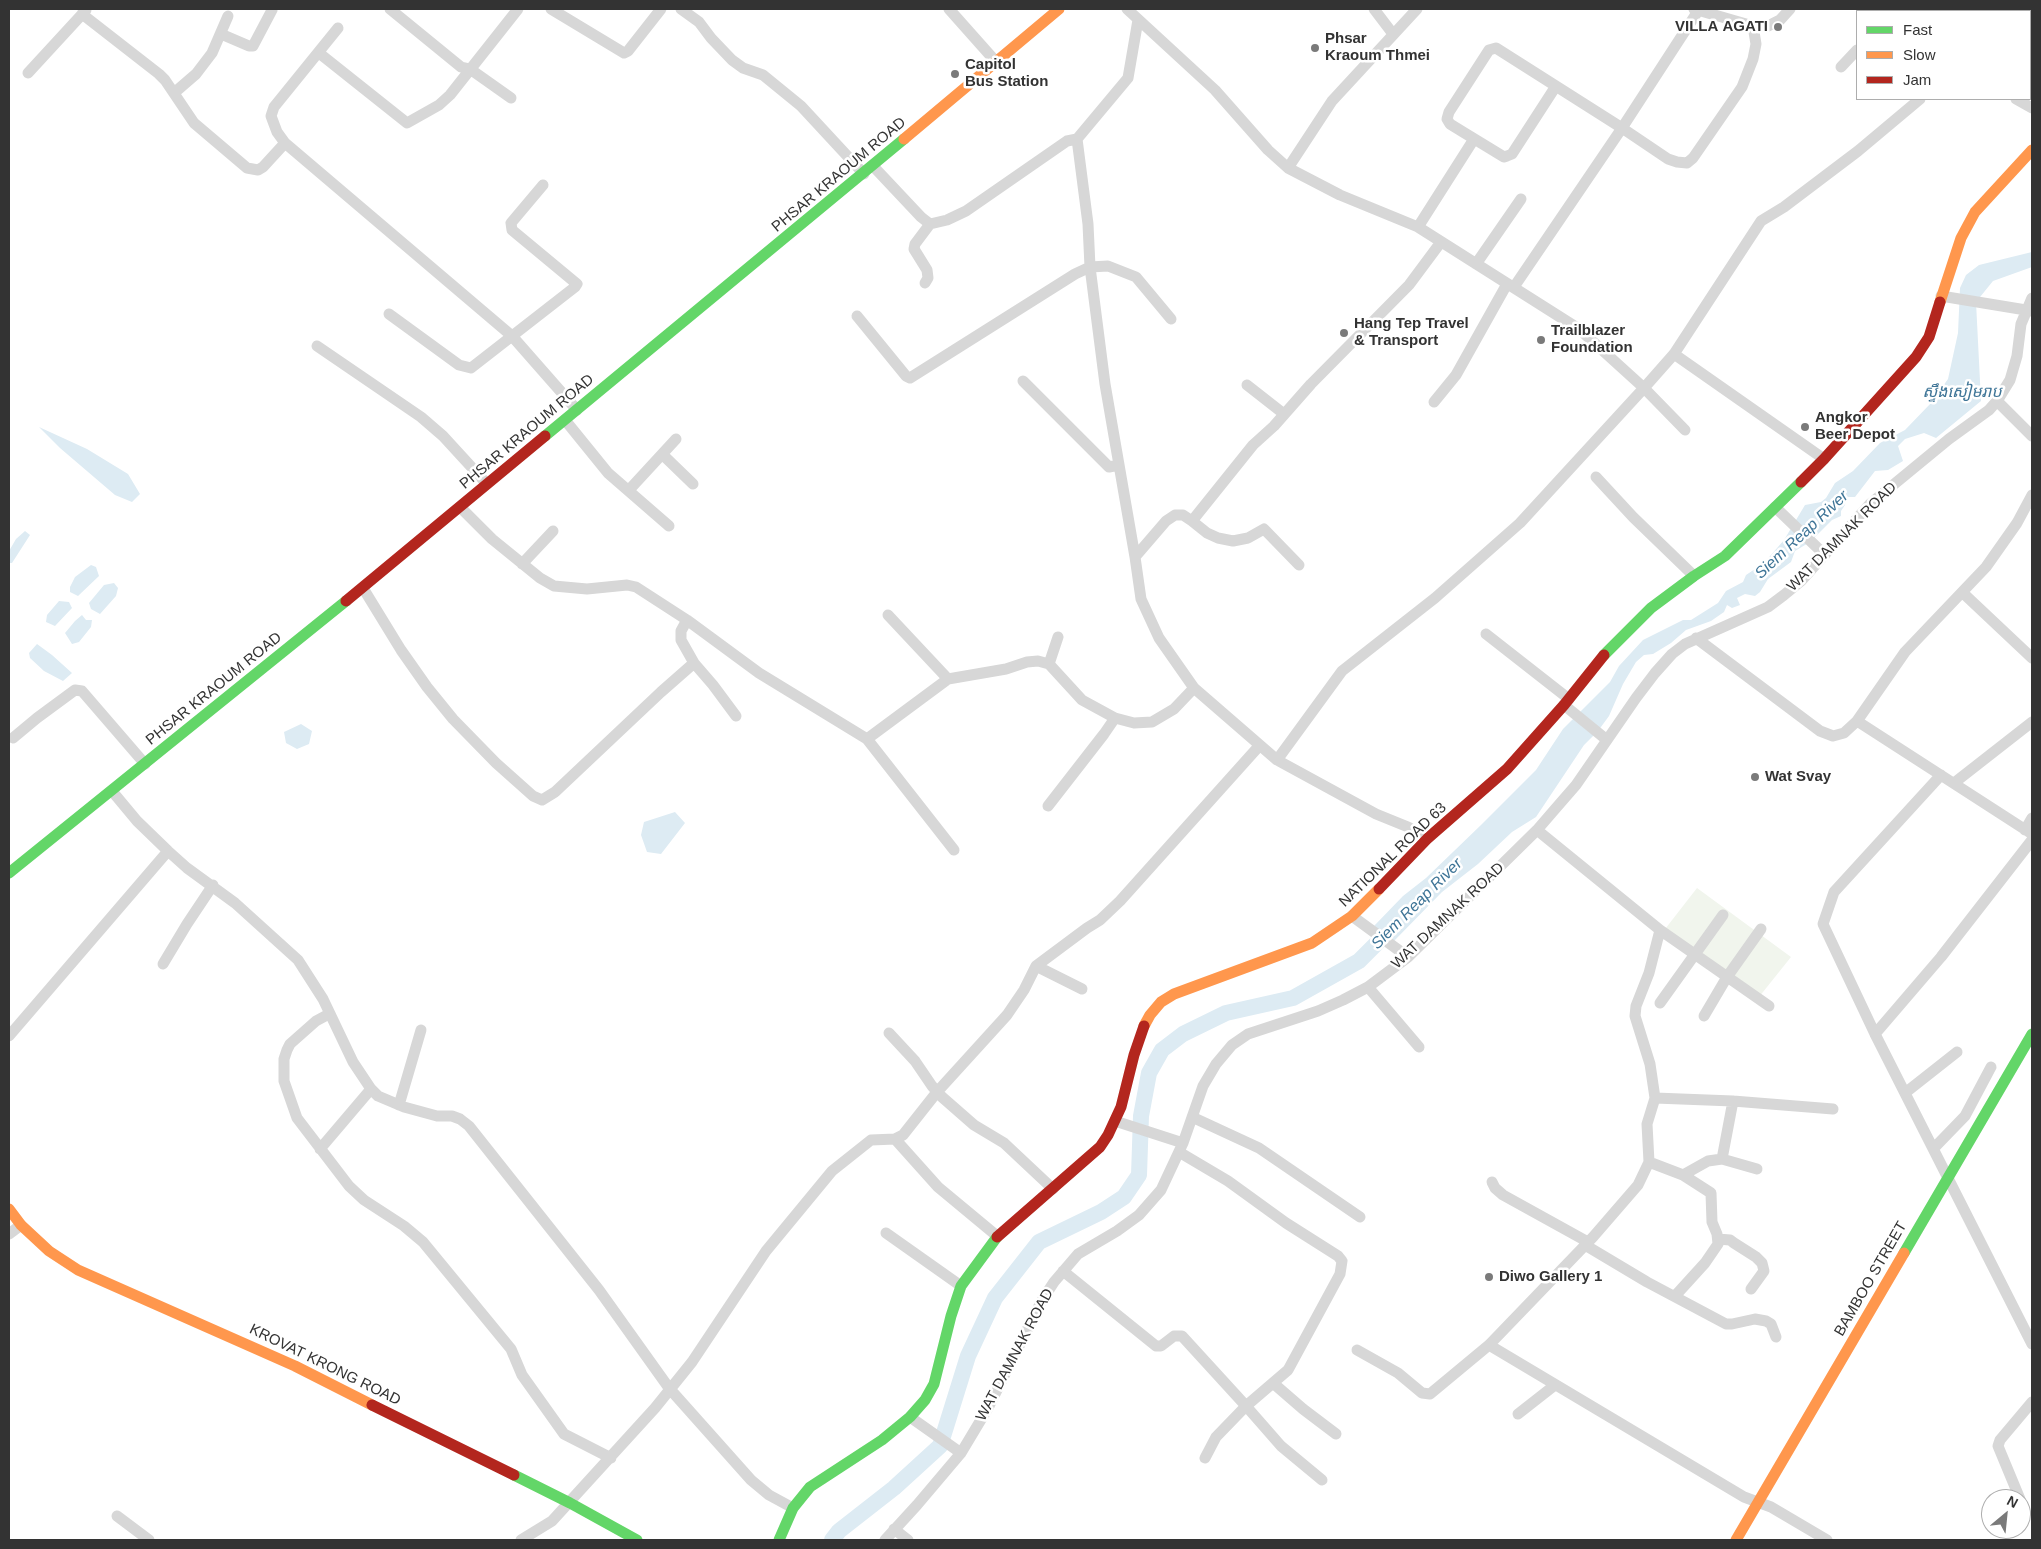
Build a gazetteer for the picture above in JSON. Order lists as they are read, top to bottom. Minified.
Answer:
{"streets":{"main road":["PHSAR KRAOUM ROAD","NATIONAL ROAD 63","BAMBOO STREET","KROVAT KRONG ROAD"],"street":["WAT DAMNAK ROAD"]},"water":["ស្ទឹងសៀមរាប","Siem Reap River"],"places":["VILLA AGATI","Phsar Kraoum Thmei","Capitol Bus Station","Hang Tep Travel & Transport","Trailblazer Foundation","Angkor Beer Depot","Wat Svay","Diwo Gallery 1"],"legend":["Fast","Slow","Jam"],"north":"top right"}
